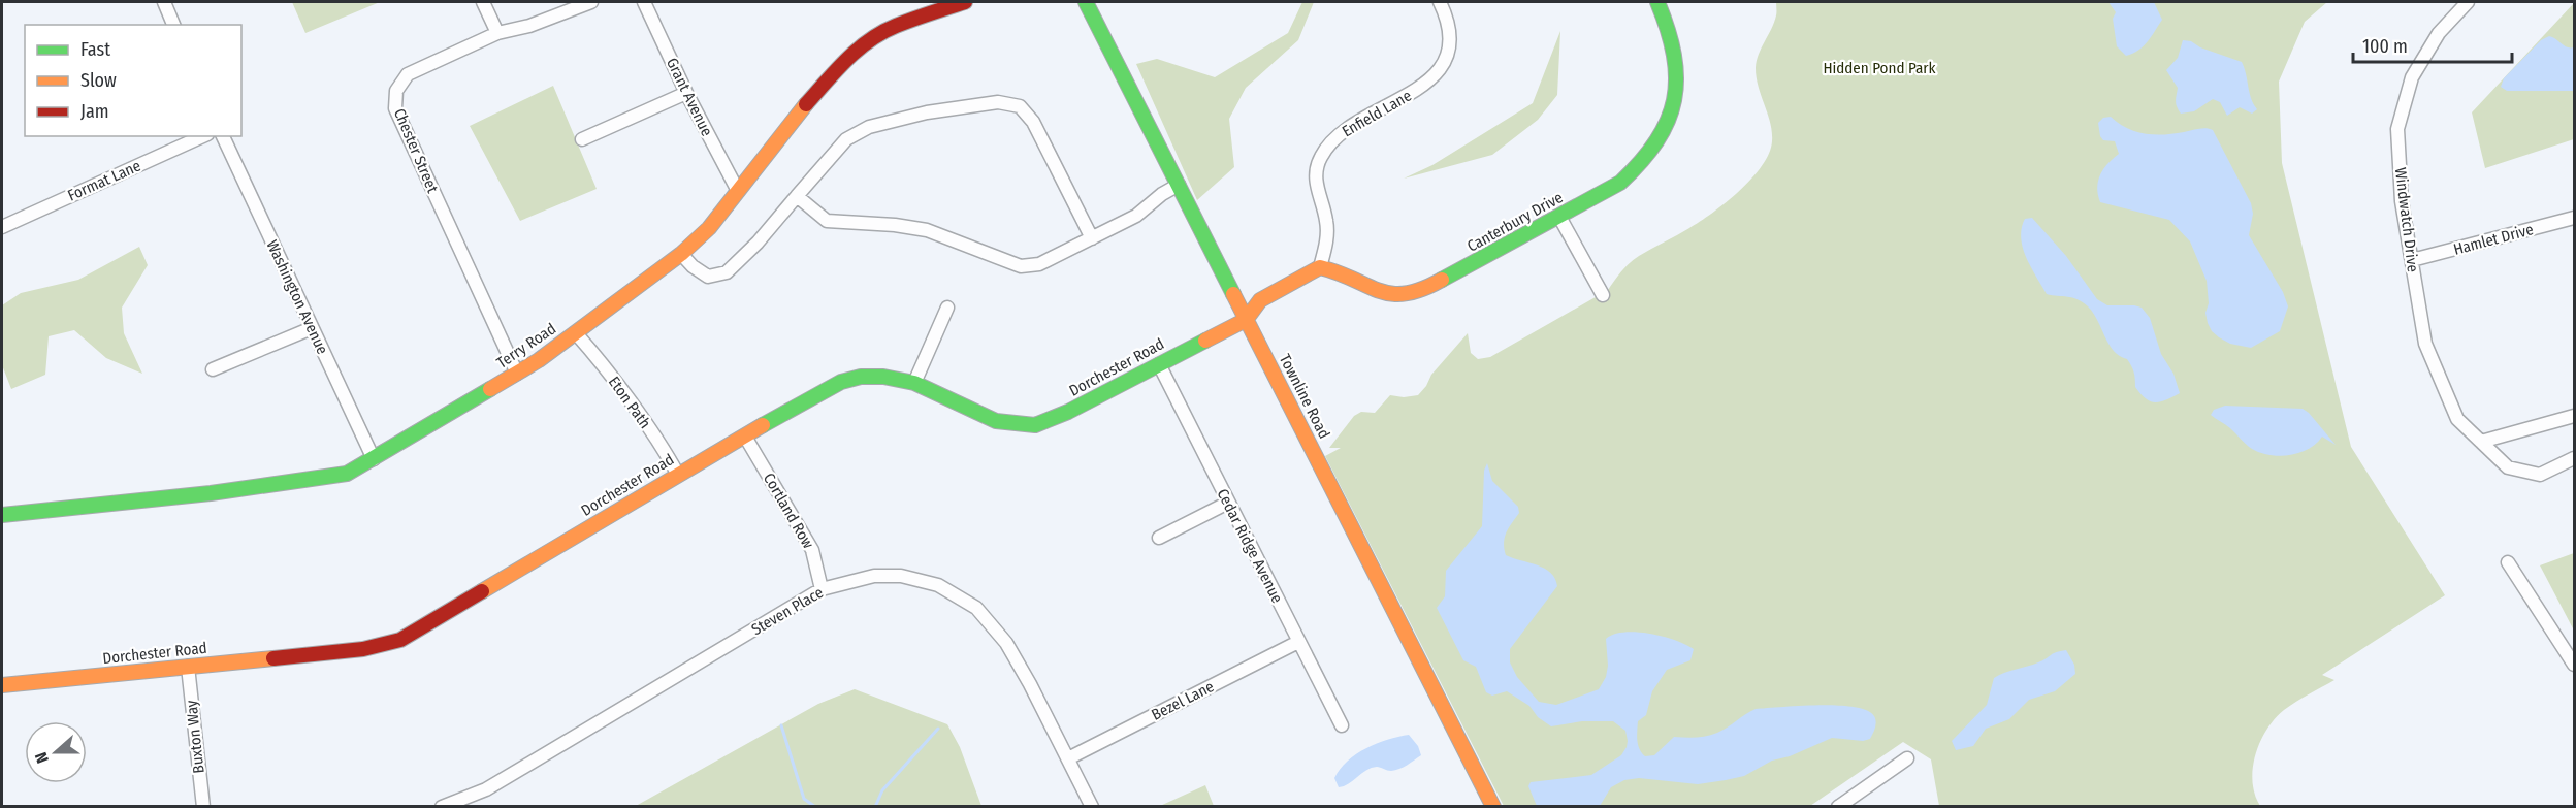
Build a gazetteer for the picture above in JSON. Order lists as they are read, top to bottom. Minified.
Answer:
{"streets":{"street":["Grant Avenue","Enfield Lane","Chester Street","Format Lane","Windwatch Drive","Canterbury Drive","Hamlet Drive","Washington Avenue","Terry Road","Dorchester Road","Townline Road","Eton Path","Cortland Row","Cedar Ridge Avenue","Steven Place","Bezel Lane","Buxton Way"]},"crossings":[["Grant Avenue","Terry Road"],["Enfield Lane","Canterbury Drive"],["Chester Street","Terry Road"],["Windwatch Drive","Hamlet Drive"],["Washington Avenue","Terry Road"],["Terry Road","Eton Path"],["Dorchester Road","Townline Road"],["Dorchester Road","Eton Path"],["Dorchester Road","Cortland Row"],["Dorchester Road","Cedar Ridge Avenue"],["Dorchester Road","Buxton Way"],["Cortland Row","Steven Place"],["Cedar Ridge Avenue","Bezel Lane"],["Steven Place","Bezel Lane"]],"parks":["Hidden Pond Park"],"legend":["Fast","Slow","Jam"],"scale_bar":"100 m","north":"left"}
